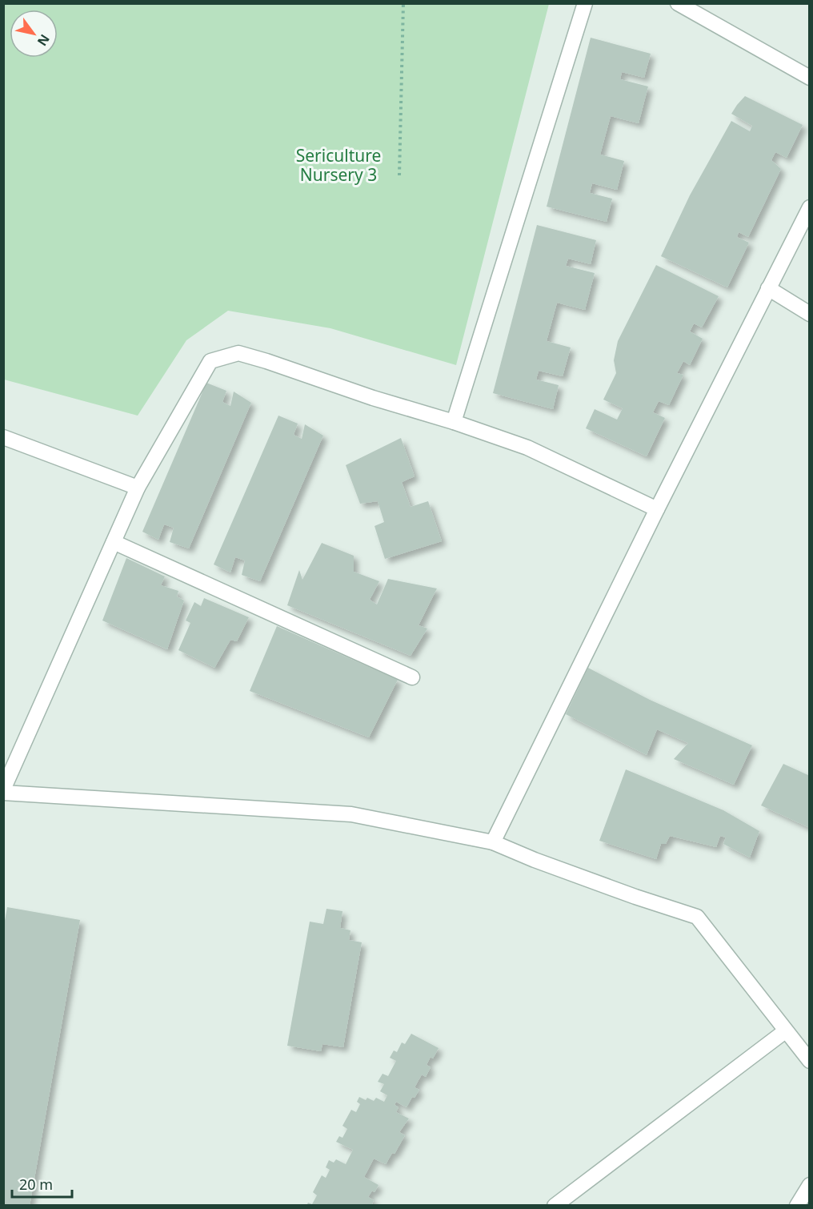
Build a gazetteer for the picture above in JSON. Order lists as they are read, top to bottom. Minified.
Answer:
{"parks":["Sericulture Nursery 3"],"scale_bar":"20 m","north":"bottom right"}
